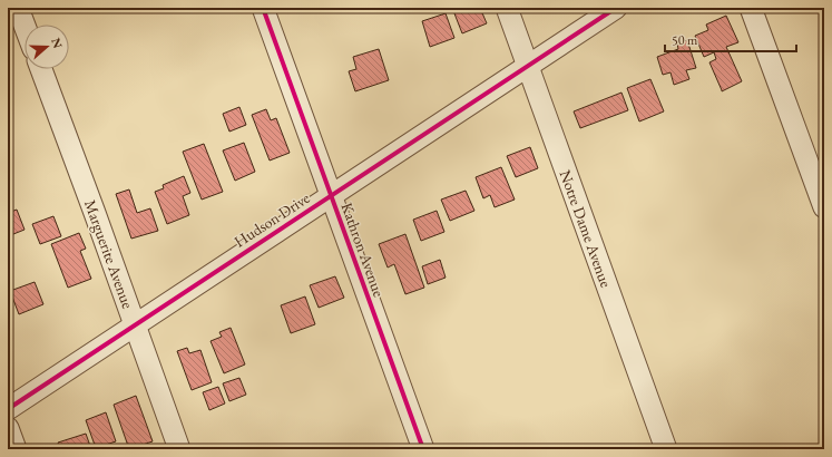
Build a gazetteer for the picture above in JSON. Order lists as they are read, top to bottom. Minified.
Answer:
{"streets":{"street":["Hudson Drive","Notre Dame Avenue","Kathron Avenue","Marguerite Avenue"]},"crossings":[["Hudson Drive","Notre Dame Avenue"],["Hudson Drive","Kathron Avenue"],["Hudson Drive","Marguerite Avenue"]],"scale_bar":"50 m","north":"right"}
